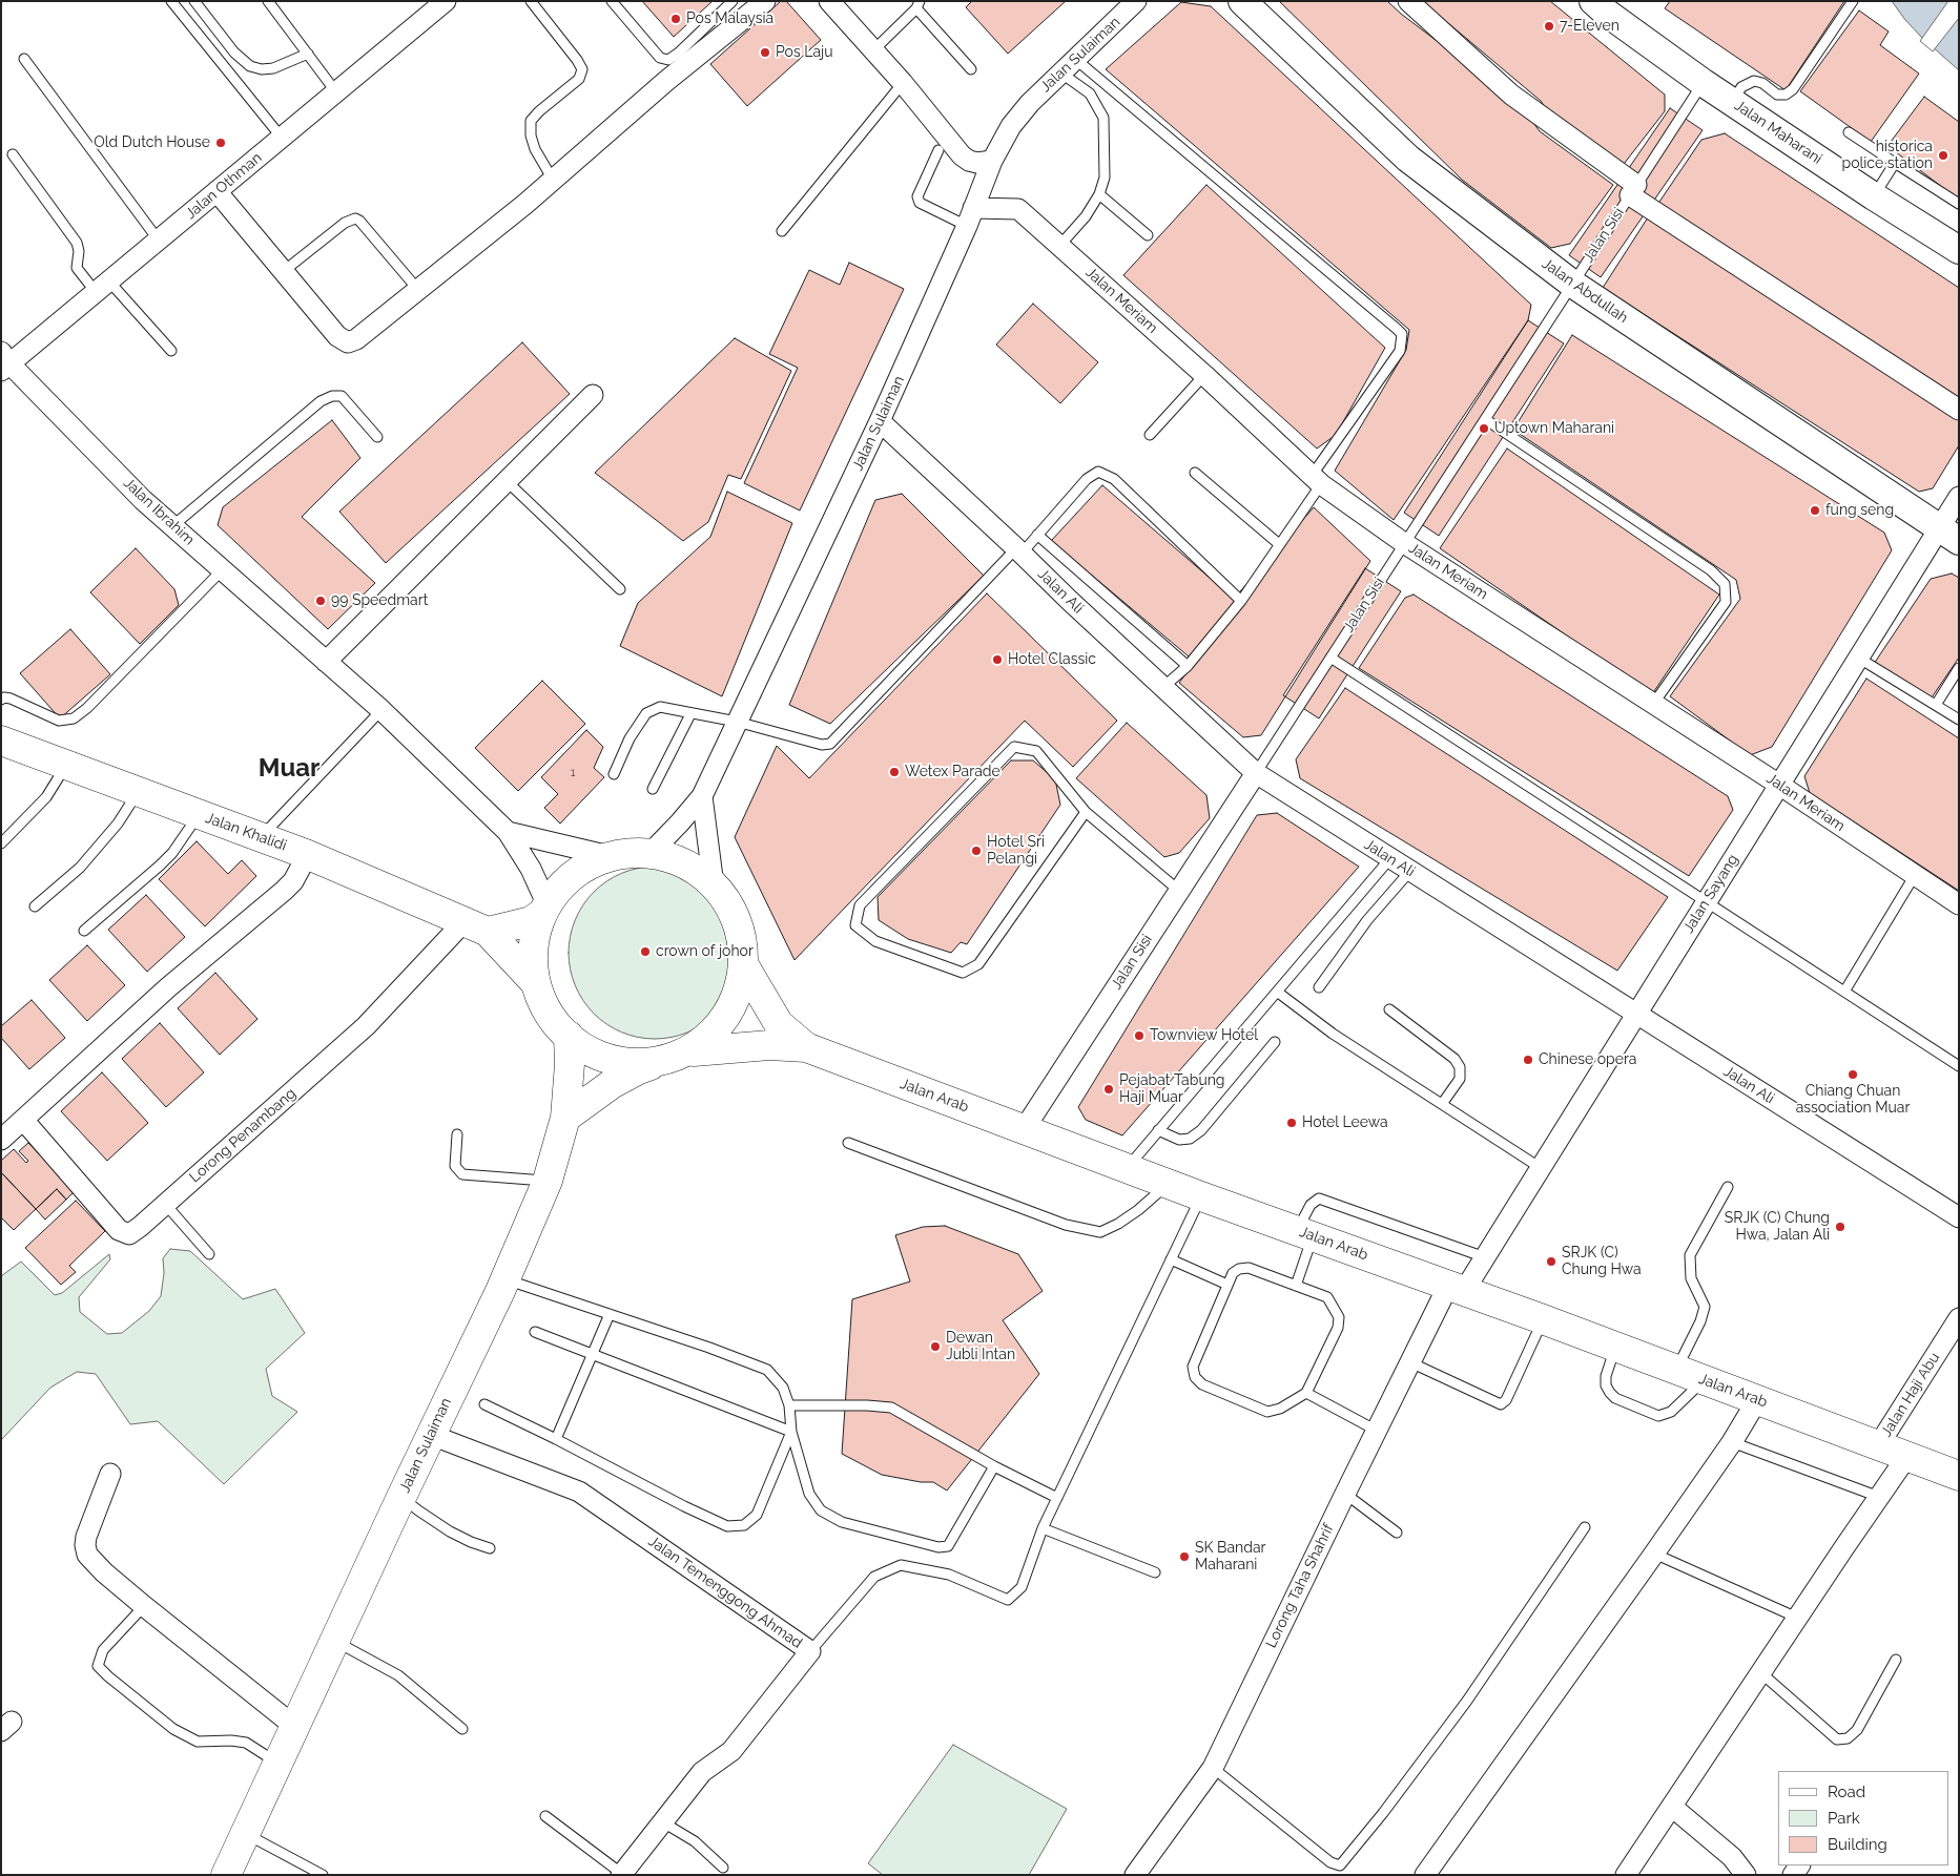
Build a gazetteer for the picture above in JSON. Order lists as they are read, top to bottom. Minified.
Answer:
{"streets":{"main road":["Jalan Sulaiman","Jalan Khalidi","Jalan Arab"],"street":["Jalan Maharani","Jalan Othman","Jalan Sisi","Jalan Abdullah","Jalan Meriam","Jalan Ibrahim","Jalan Ali","Jalan Sayang","Lorong Penambang","Jalan Haji Abu","Lorong Taha Shahrif","Jalan Temenggong Ahmad"]},"crossings":[["Jalan Sulaiman","Jalan Meriam"],["Jalan Sulaiman","Jalan Ali"],["Jalan Sulaiman","Jalan Temenggong Ahmad"],["Jalan Maharani","Jalan Sisi"],["Jalan Othman","Jalan Ibrahim"],["Jalan Sisi","Jalan Abdullah"],["Jalan Sisi","Jalan Meriam"],["Jalan Sisi","Jalan Ali"],["Jalan Sisi","Jalan Arab"],["Jalan Abdullah","Jalan Sayang"],["Jalan Meriam","Jalan Sayang"],["Jalan Ali","Jalan Sayang"],["Jalan Khalidi","Lorong Penambang"],["Jalan Sayang","Jalan Arab"],["Jalan Sayang","Lorong Taha Shahrif"],["Jalan Arab","Jalan Haji Abu"],["Jalan Arab","Lorong Taha Shahrif"]],"districts":["Muar"],"places":["Pos Malaysia","7-Eleven","Pos Laju","Old Dutch House","historica police station","Uptown Maharani","fung seng","99 Speedmart","Hotel Classic","Wetex Parade","Hotel Sri Pelangi","crown of johor","Townview Hotel","Chinese opera","Chiang Chuan association Muar","Pejabat Tabung Haji Muar","Hotel Leewa","SRJK (C) Chung Hwa, Jalan Ali","SRJK (C) Chung Hwa","Dewan Jubli Intan","SK Bandar Maharani"],"house_numbers":["1"],"legend":["Road","Park","Building"]}
